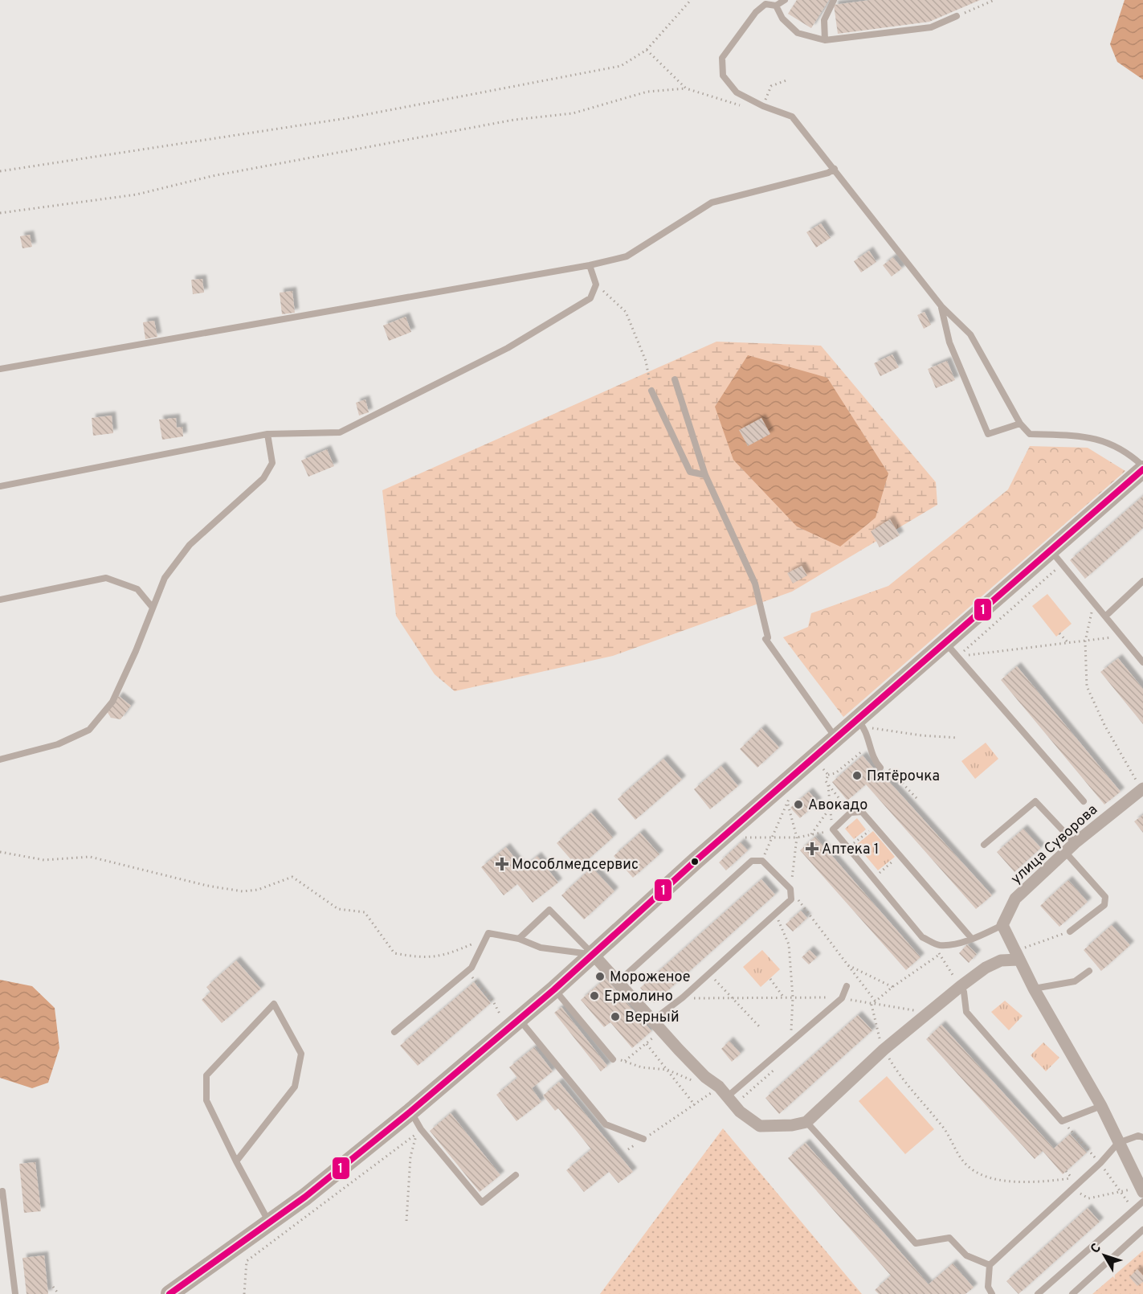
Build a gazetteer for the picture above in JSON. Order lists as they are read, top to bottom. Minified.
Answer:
{"streets":{"street":["улица Суворова"]},"places":{"other":["Пятёрочка","Авокадо","Мороженое","Ермолино","Верный"],"health":["Аптека 1","Мособлмедсервис"]},"lines":["transit line 1"],"north":"top left"}
